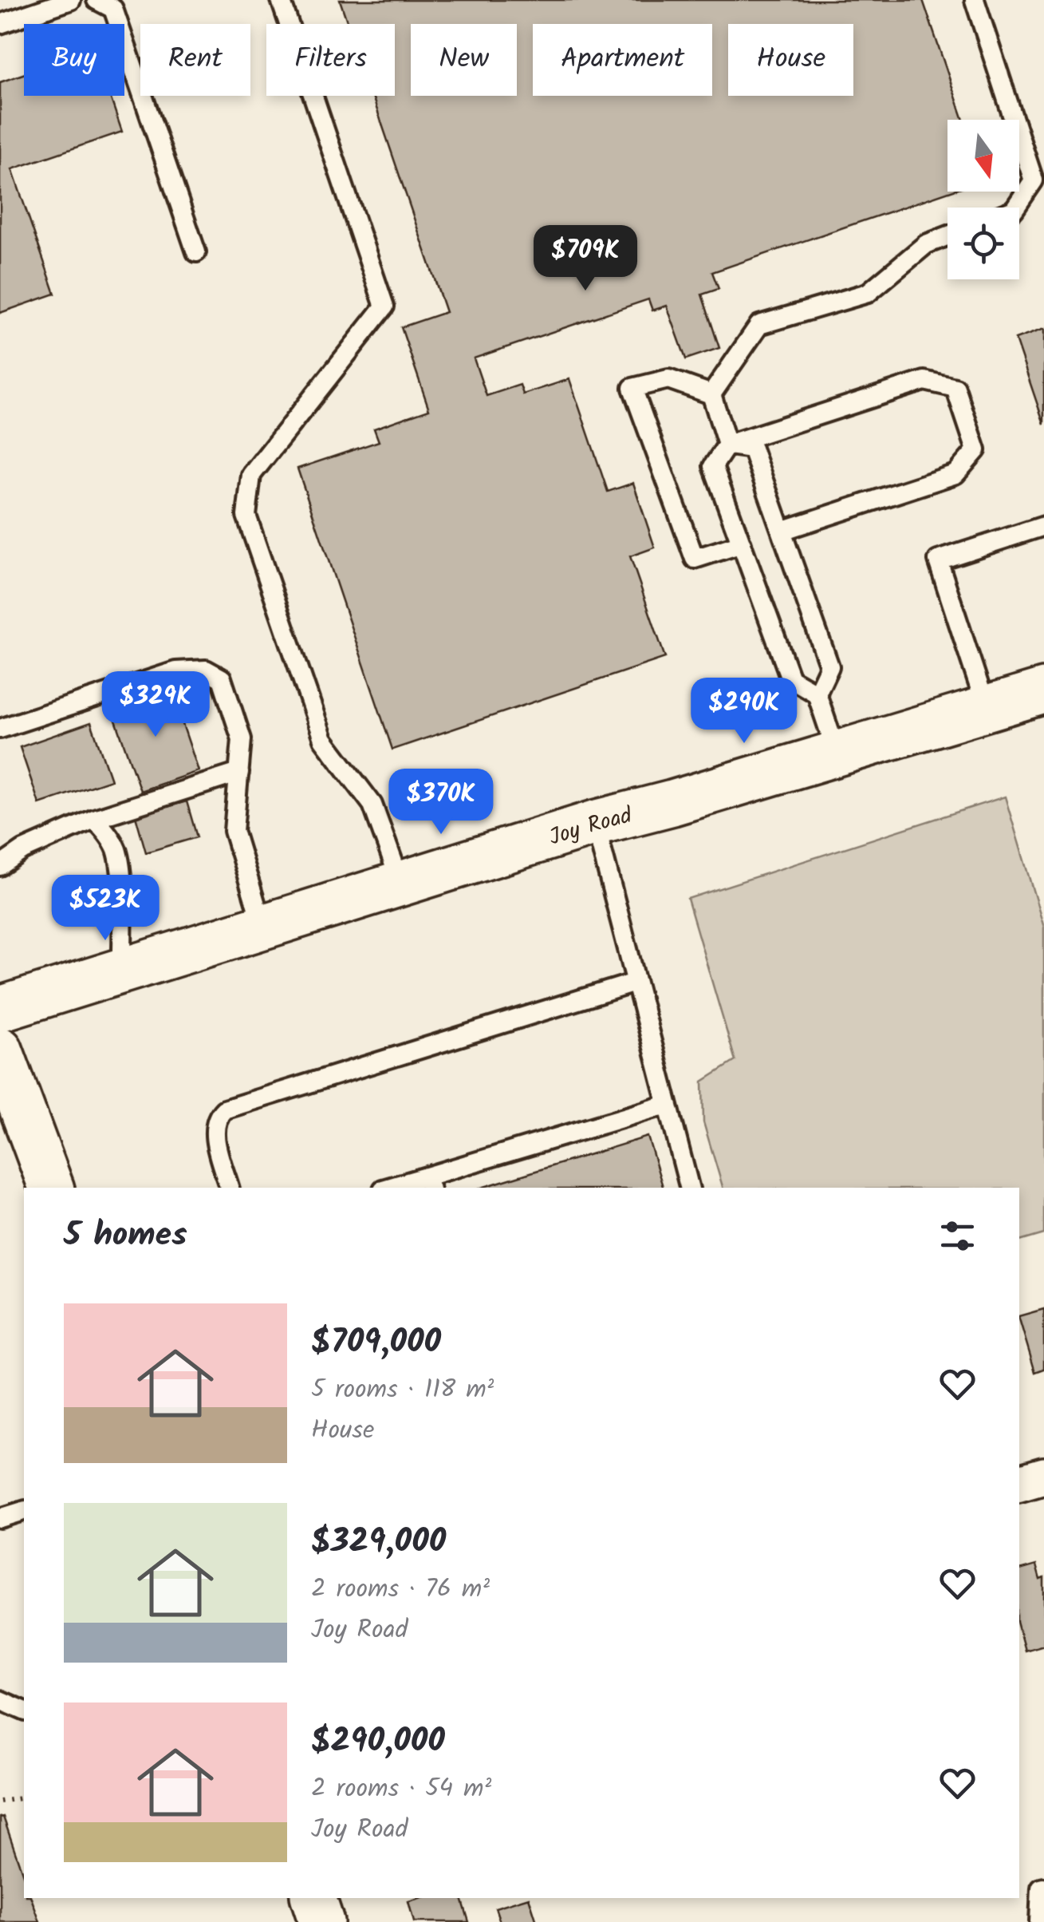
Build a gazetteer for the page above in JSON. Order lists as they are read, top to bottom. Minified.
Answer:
{"streets":{"street":["Joy Road"]},"north":"bottom","page":{"chip":["Buy","Rent","Filters","New","Apartment","House"],"price":["$709K","$329K","$290K","$370K","$523K"],"heading":"5 homes","list":[{"name":"$709,000","note":"5 rooms · 118 m² · House"},{"name":"$329,000","note":"2 rooms · 76 m² · Joy Road"},{"name":"$290,000","note":"2 rooms · 54 m² · Joy Road"}]}}
